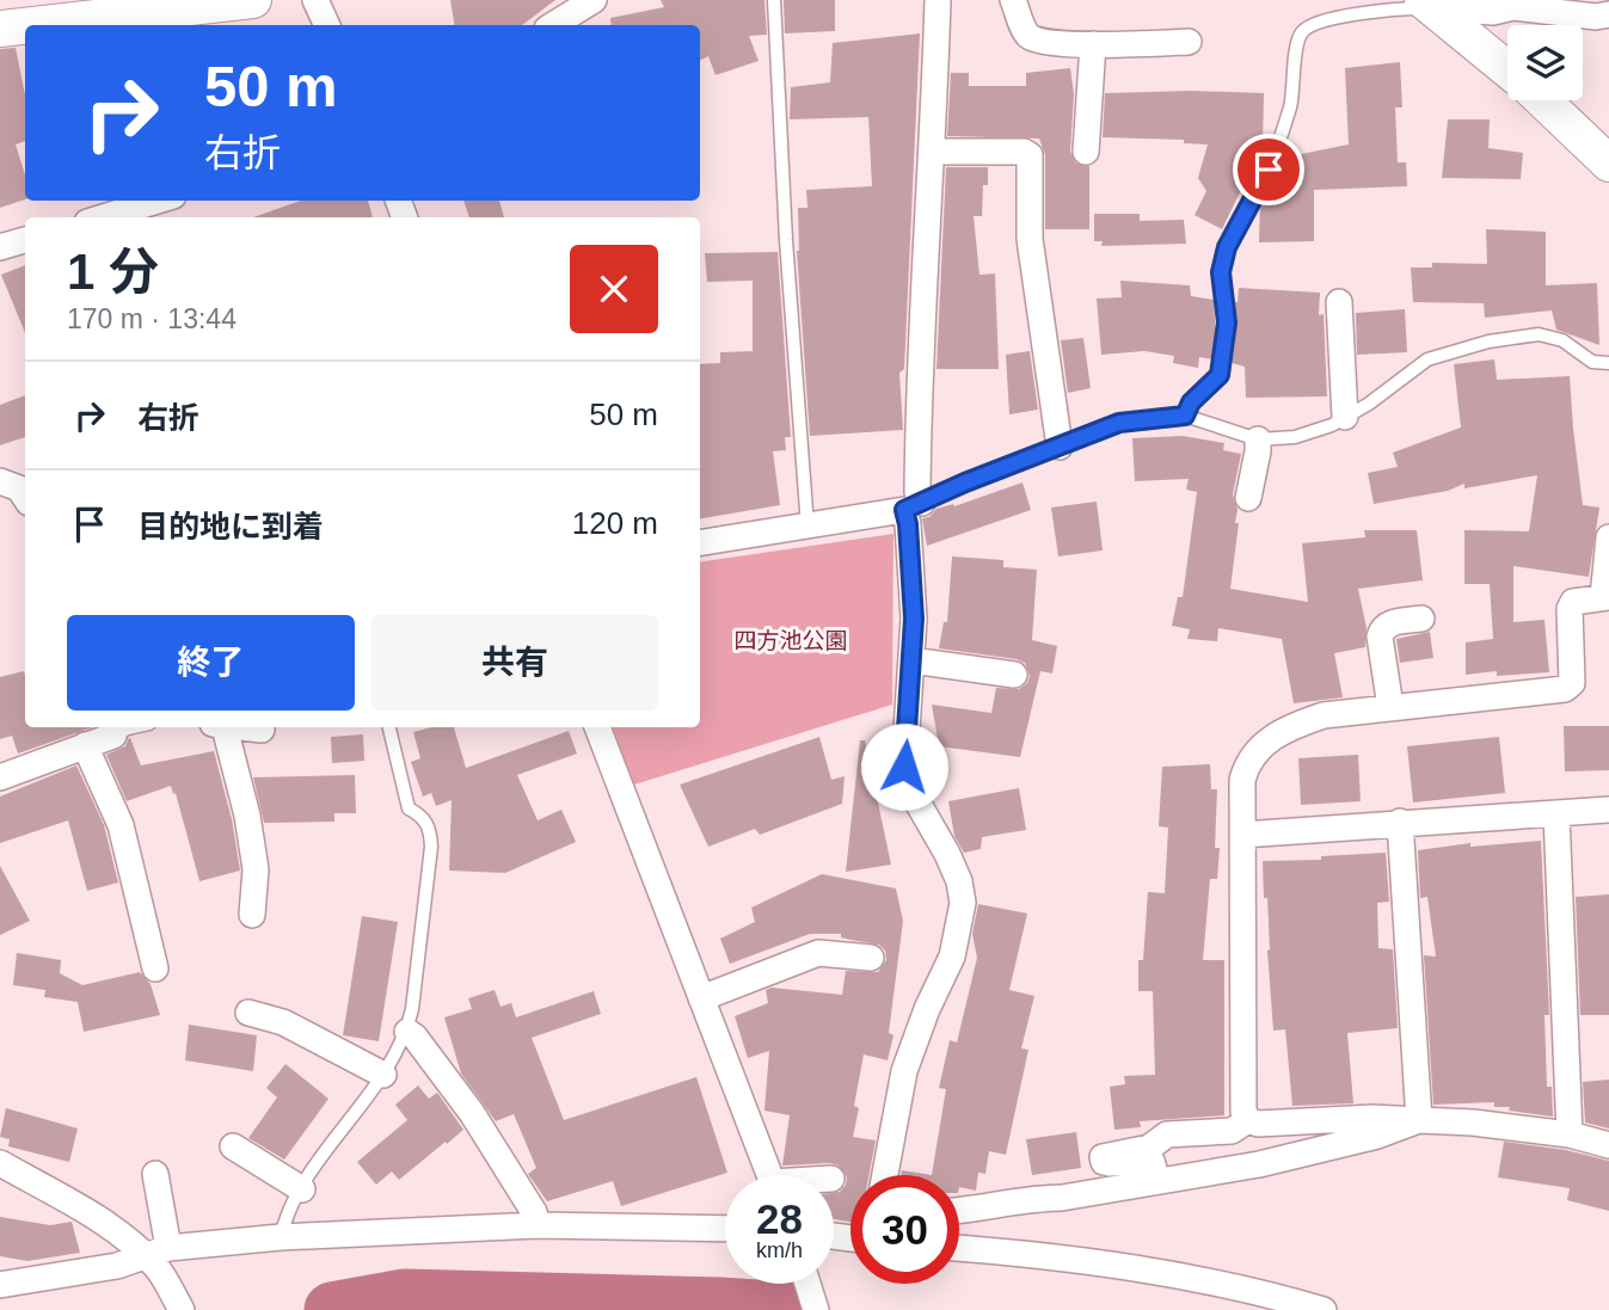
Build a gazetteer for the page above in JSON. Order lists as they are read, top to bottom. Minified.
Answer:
{"parks":["四方池公園"],"page":{"turn":["50 m","右折"],"heading":["1 分","170 m · 13:44"],"list":[{"name":"右折","value":"50 m"},{"name":"目的地に到着","value":"120 m"}],"buttons":["終了","共有"],"speed":"28 km/h","limit":"30"}}
